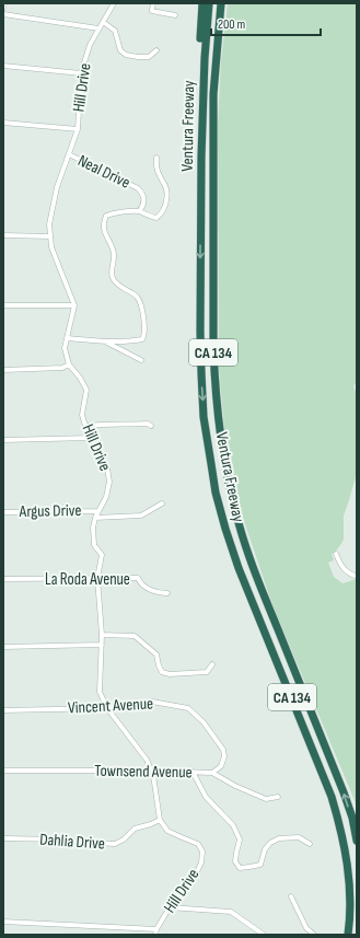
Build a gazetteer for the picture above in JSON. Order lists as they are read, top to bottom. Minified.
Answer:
{"streets":{"highway":["Ventura Freeway","CA 134"],"street":["Hill Drive","Neal Drive","Argus Drive","La Roda Avenue","Vincent Avenue","Townsend Avenue","Dahlia Drive"]},"crossings":[["Hill Drive","Neal Drive"],["Hill Drive","Argus Drive"],["Hill Drive","La Roda Avenue"],["Hill Drive","Vincent Avenue"],["Hill Drive","Townsend Avenue"],["Hill Drive","Dahlia Drive"],["Vincent Avenue","Townsend Avenue"]],"scale_bar":"200 m"}
